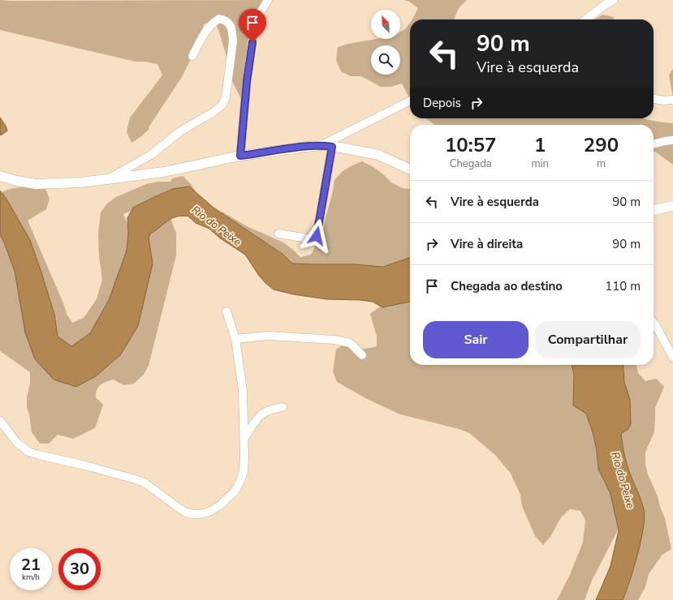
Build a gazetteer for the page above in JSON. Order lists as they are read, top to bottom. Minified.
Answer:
{"water":["Rio do Peixe"],"north":"top left","page":{"turn":["90 m","Vire à esquerda"],"then":"Depois","eta":["10:57","Chegada","1","min","290","m"],"list":[{"name":"Vire à esquerda","value":"90 m"},{"name":"Vire à direita","value":"90 m"},{"name":"Chegada ao destino","value":"110 m"}],"buttons":["Sair","Compartilhar"],"speed":"21 km/h","limit":"30"}}
